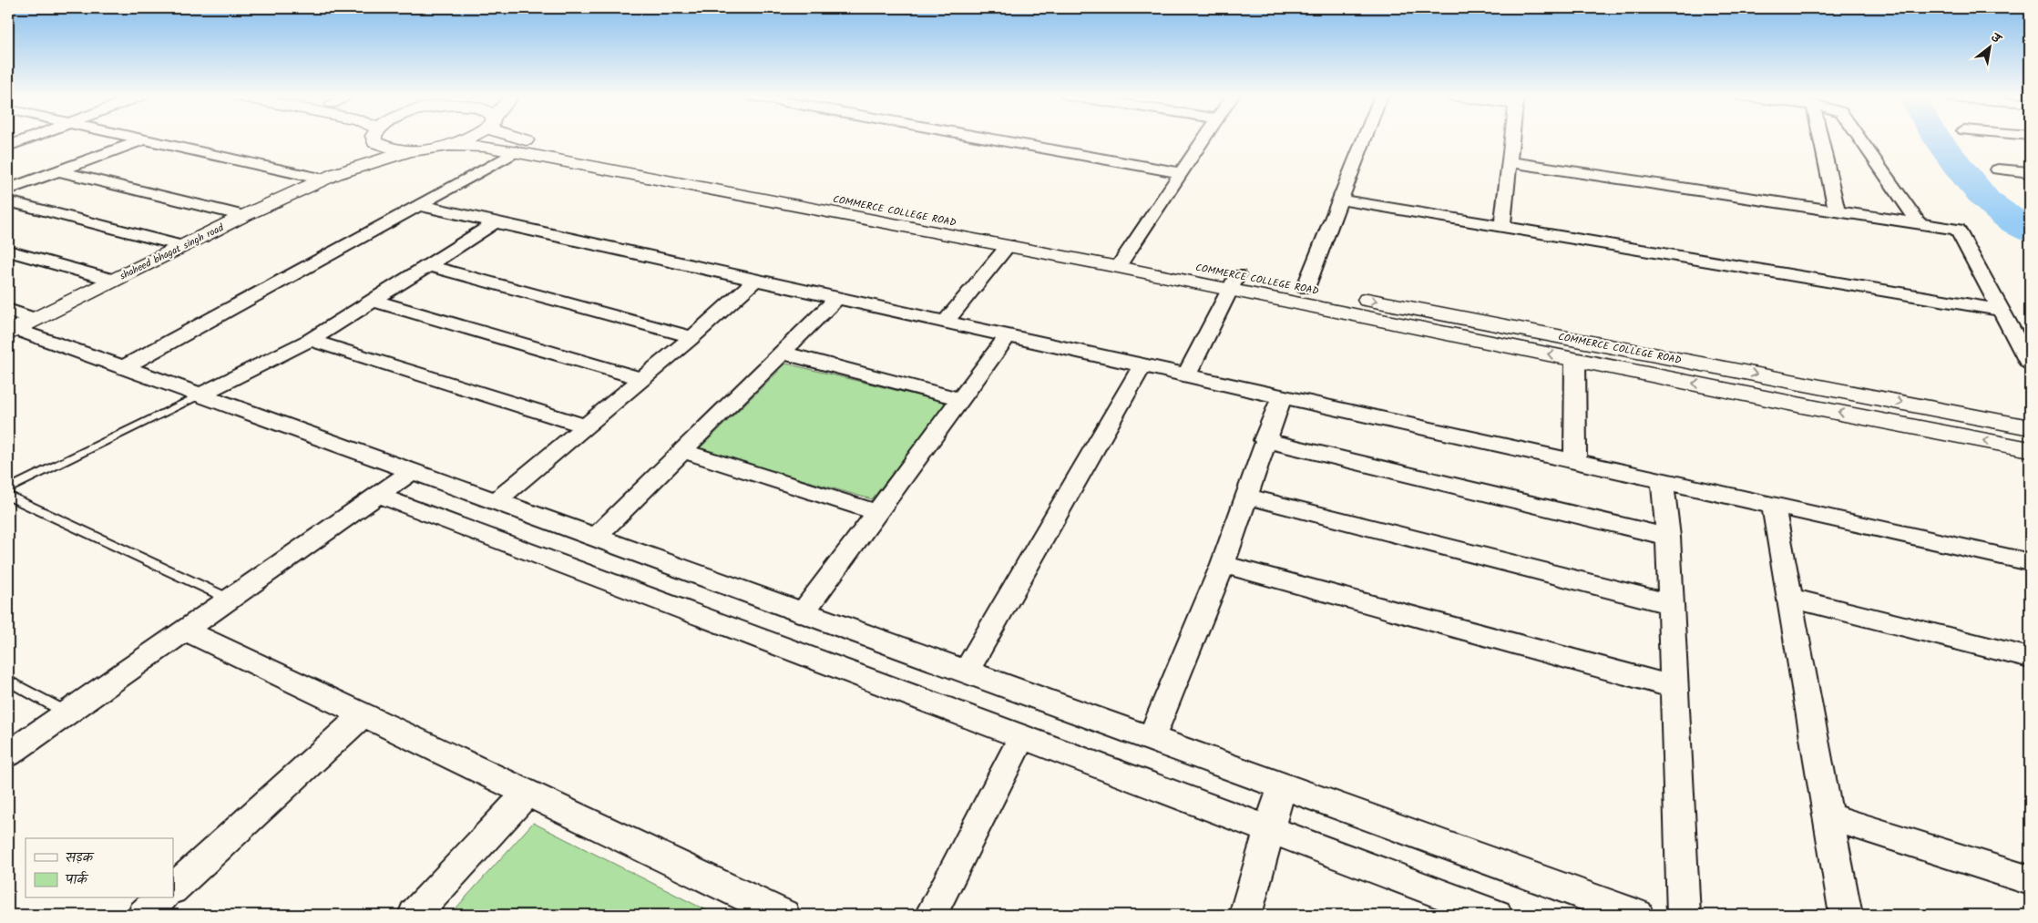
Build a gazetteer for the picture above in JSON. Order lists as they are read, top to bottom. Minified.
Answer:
{"streets":{"street":["COMMERCE COLLEGE ROAD","shaheed bhagat singh road"]},"legend":["सड़क","पार्क"],"north":"top right"}
